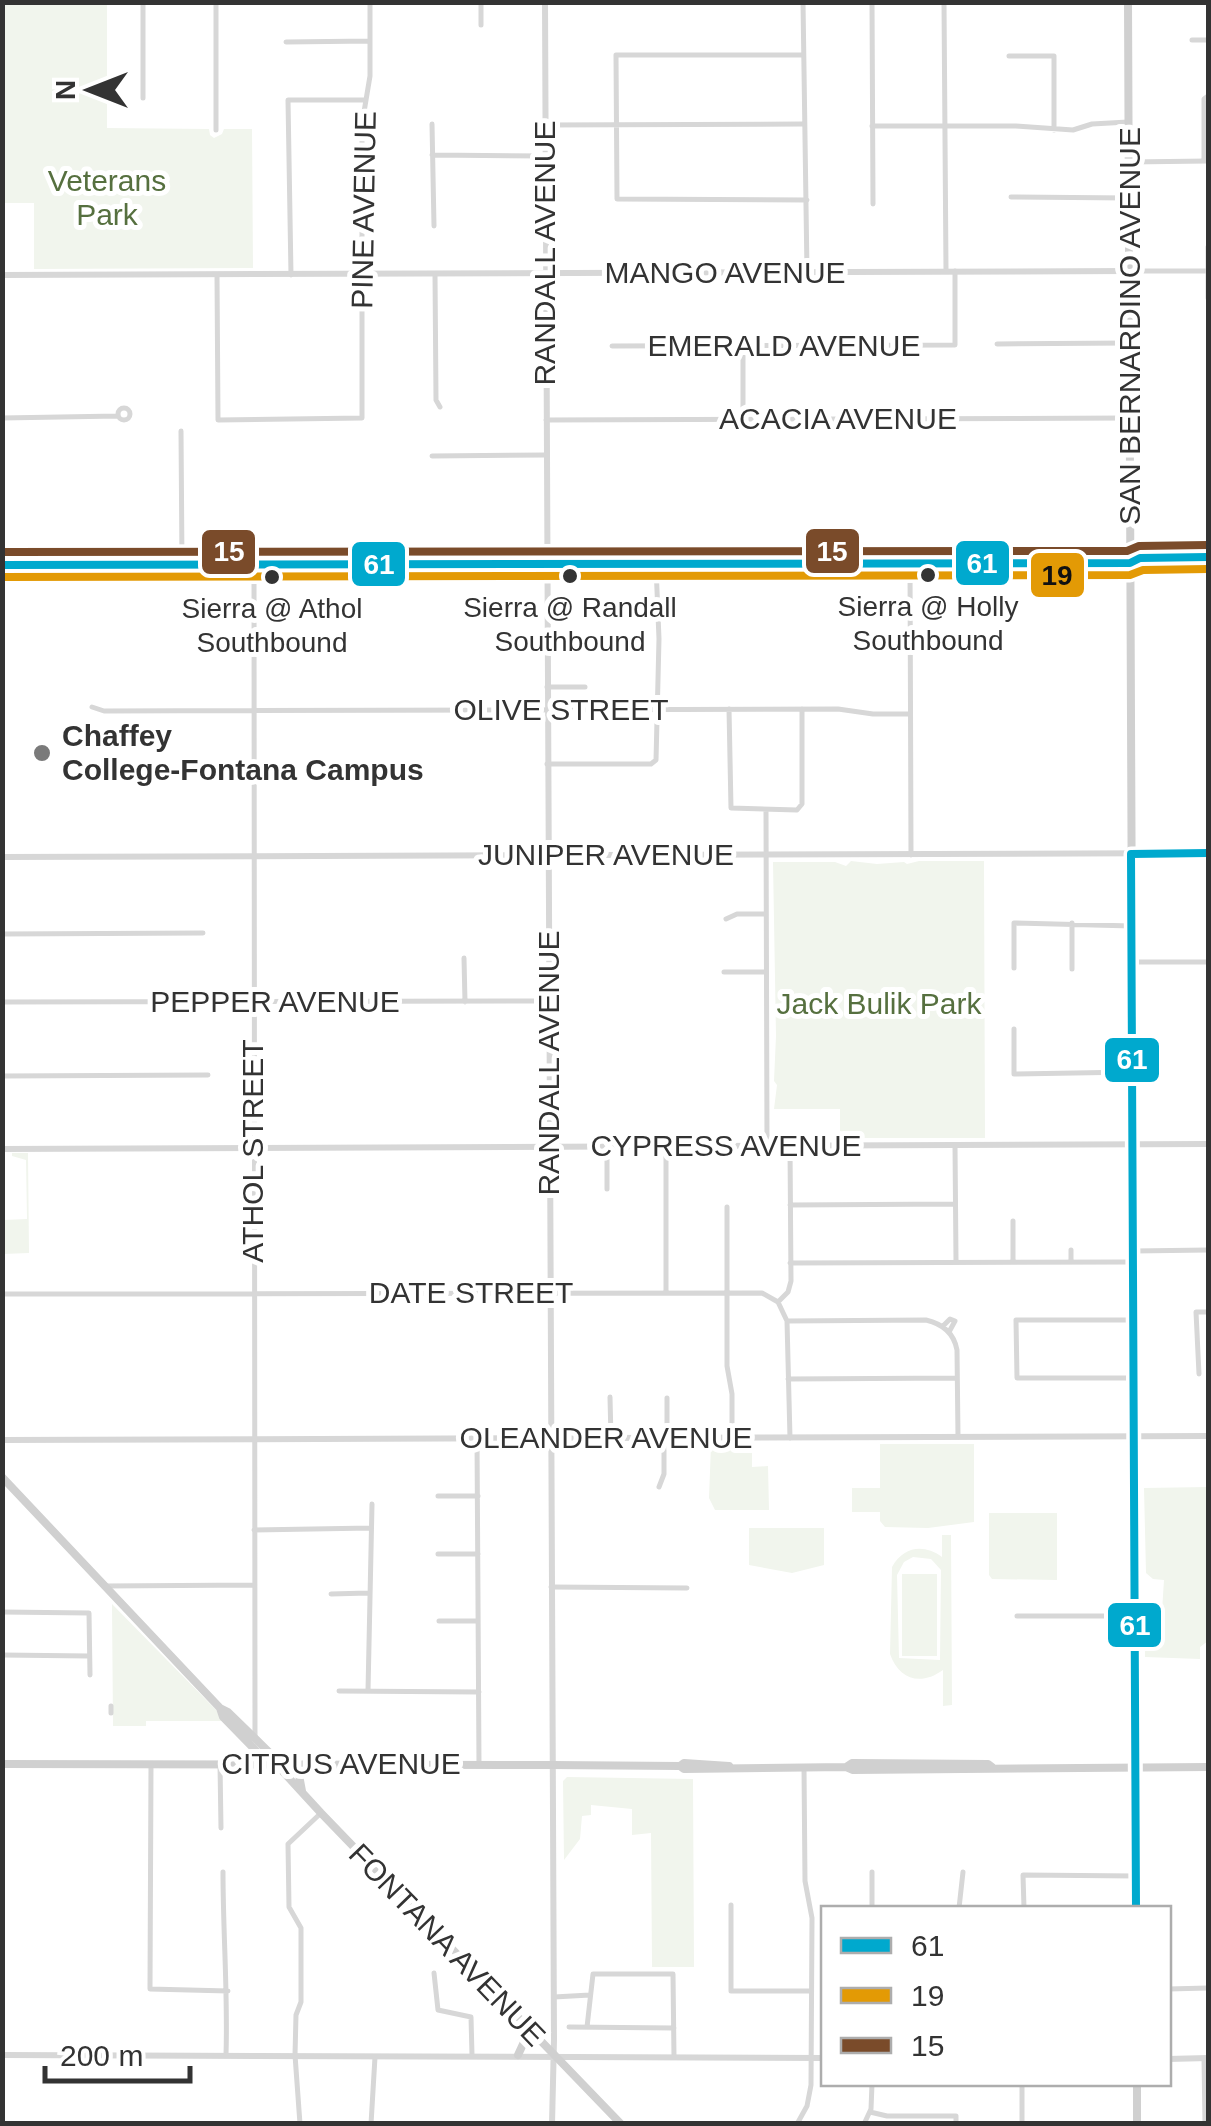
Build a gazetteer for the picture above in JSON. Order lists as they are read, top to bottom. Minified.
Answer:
{"streets":{"main road":["SAN BERNARDINO AVENUE","CITRUS AVENUE","FONTANA AVENUE"],"street":["PINE AVENUE","RANDALL AVENUE","MANGO AVENUE","EMERALD AVENUE","ACACIA AVENUE","OLIVE STREET","JUNIPER AVENUE","PEPPER AVENUE","CYPRESS AVENUE","ATHOL STREET","DATE STREET","OLEANDER AVENUE"]},"crossings":[["PINE AVENUE","MANGO AVENUE"],["RANDALL AVENUE","MANGO AVENUE"],["RANDALL AVENUE","ACACIA AVENUE"],["RANDALL AVENUE","OLIVE STREET"],["RANDALL AVENUE","JUNIPER AVENUE"],["RANDALL AVENUE","PEPPER AVENUE"],["RANDALL AVENUE","CYPRESS AVENUE"],["RANDALL AVENUE","DATE STREET"],["RANDALL AVENUE","OLEANDER AVENUE"],["RANDALL AVENUE","CITRUS AVENUE"],["RANDALL AVENUE","FONTANA AVENUE"],["MANGO AVENUE","SAN BERNARDINO AVENUE"],["MANGO AVENUE","EMERALD AVENUE"],["SAN BERNARDINO AVENUE","ACACIA AVENUE"],["SAN BERNARDINO AVENUE","JUNIPER AVENUE"],["SAN BERNARDINO AVENUE","CYPRESS AVENUE"],["SAN BERNARDINO AVENUE","OLEANDER AVENUE"],["SAN BERNARDINO AVENUE","CITRUS AVENUE"],["OLIVE STREET","ATHOL STREET"],["JUNIPER AVENUE","ATHOL STREET"],["PEPPER AVENUE","ATHOL STREET"],["CYPRESS AVENUE","ATHOL STREET"],["ATHOL STREET","DATE STREET"],["ATHOL STREET","OLEANDER AVENUE"],["ATHOL STREET","FONTANA AVENUE"],["CITRUS AVENUE","FONTANA AVENUE"]],"parks":["Veterans Park","Jack Bulik Park"],"places":["Sierra @ Holly Southbound","Sierra @ Randall Southbound","Sierra @ Athol Southbound","Chaffey College-Fontana Campus"],"lines":["transit line 15","transit line 61","transit line 19"],"legend":["61","19","15"],"scale_bar":"200 m","north":"left"}
